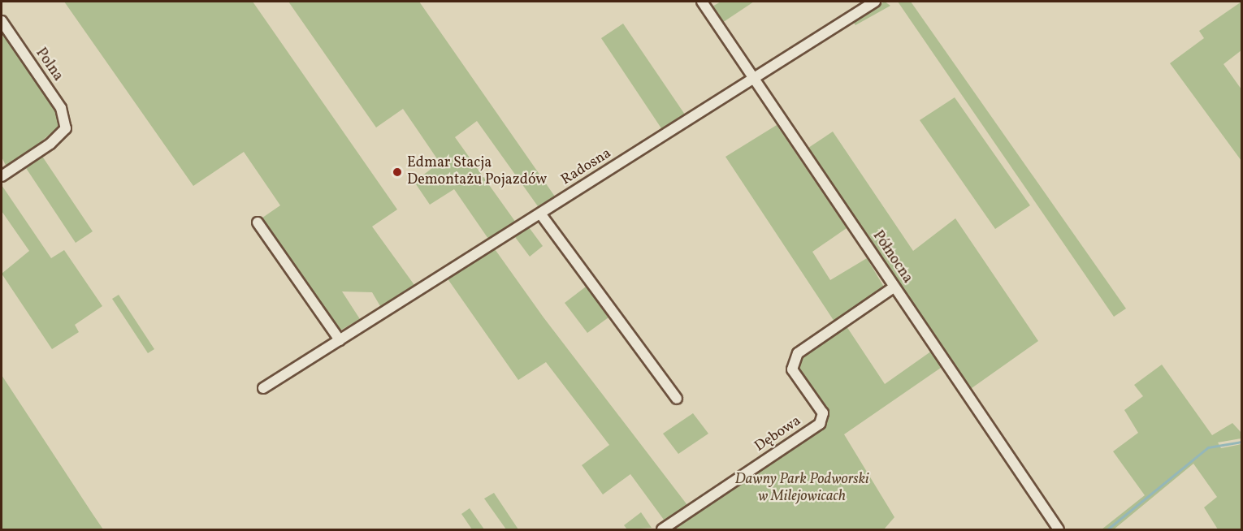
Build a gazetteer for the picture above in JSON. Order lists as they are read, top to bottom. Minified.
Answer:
{"streets":{"street":["Polna","Radosna","Północna","Dębowa"]},"crossings":[["Radosna","Północna"],["Północna","Dębowa"]],"parks":["Dawny Park Podworski w Milejowicach"],"places":["Edmar Stacja Demontażu Pojazdów"]}
